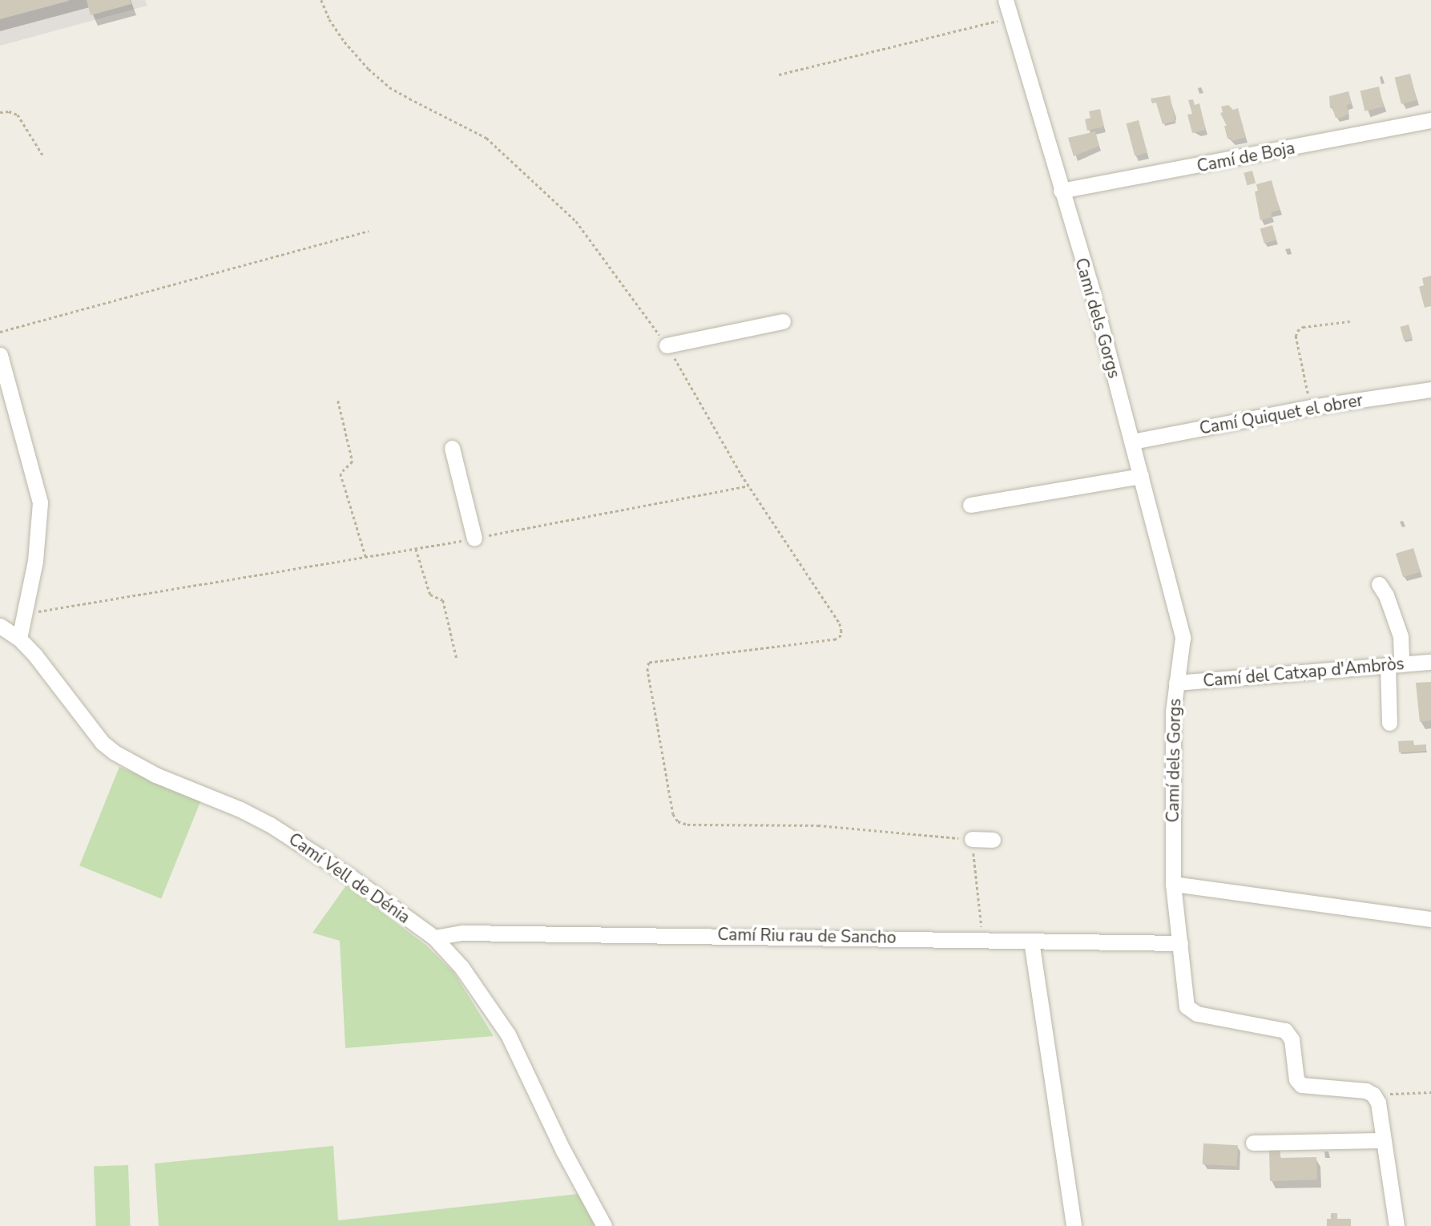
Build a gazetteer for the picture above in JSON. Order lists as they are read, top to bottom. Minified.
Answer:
{"streets":{"street":["Camí de Boja","Camí dels Gorgs","Camí Quiquet el obrer","Camí del Catxap d'Ambròs","Camí Vell de Dénia","Camí Riu rau de Sancho"]},"crossings":[["Camí de Boja","Camí dels Gorgs"],["Camí dels Gorgs","Camí Quiquet el obrer"],["Camí dels Gorgs","Camí del Catxap d'Ambròs"],["Camí dels Gorgs","Camí Riu rau de Sancho"],["Camí Vell de Dénia","Camí Riu rau de Sancho"]]}
